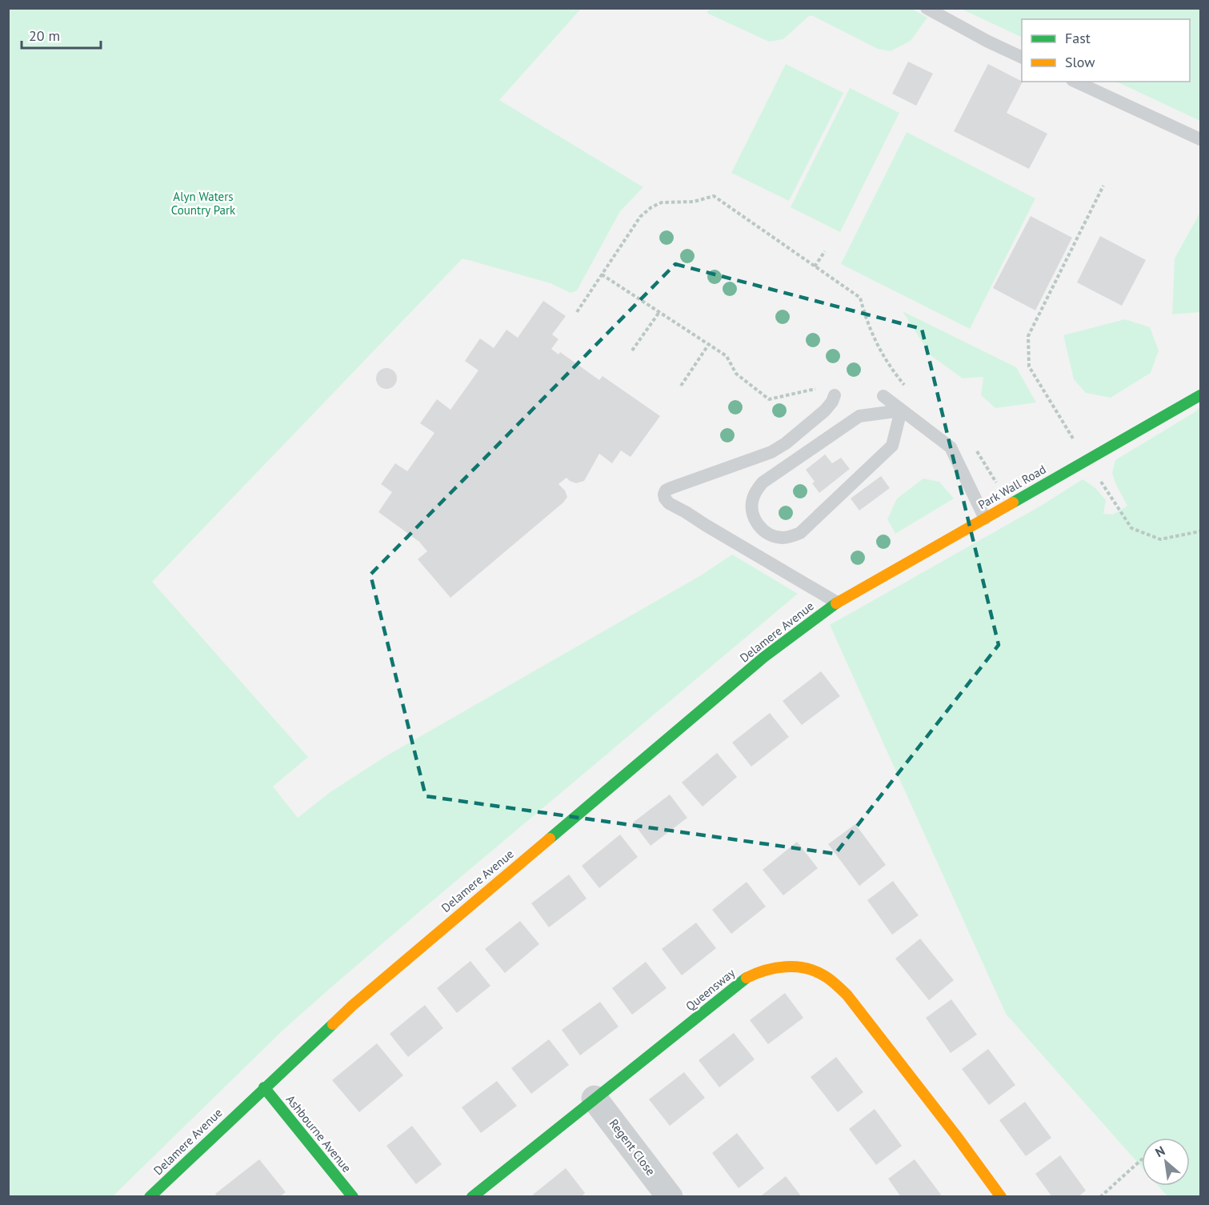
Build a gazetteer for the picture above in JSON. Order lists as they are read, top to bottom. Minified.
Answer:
{"streets":{"street":["Park Wall Road","Delamere Avenue","Queensway","Ashbourne Avenue","Regent Close"]},"crossings":[["Park Wall Road","Delamere Avenue"],["Delamere Avenue","Ashbourne Avenue"],["Queensway","Regent Close"]],"parks":["Alyn Waters Country Park"],"legend":["Fast","Slow"],"scale_bar":"20 m","north":"top left"}
